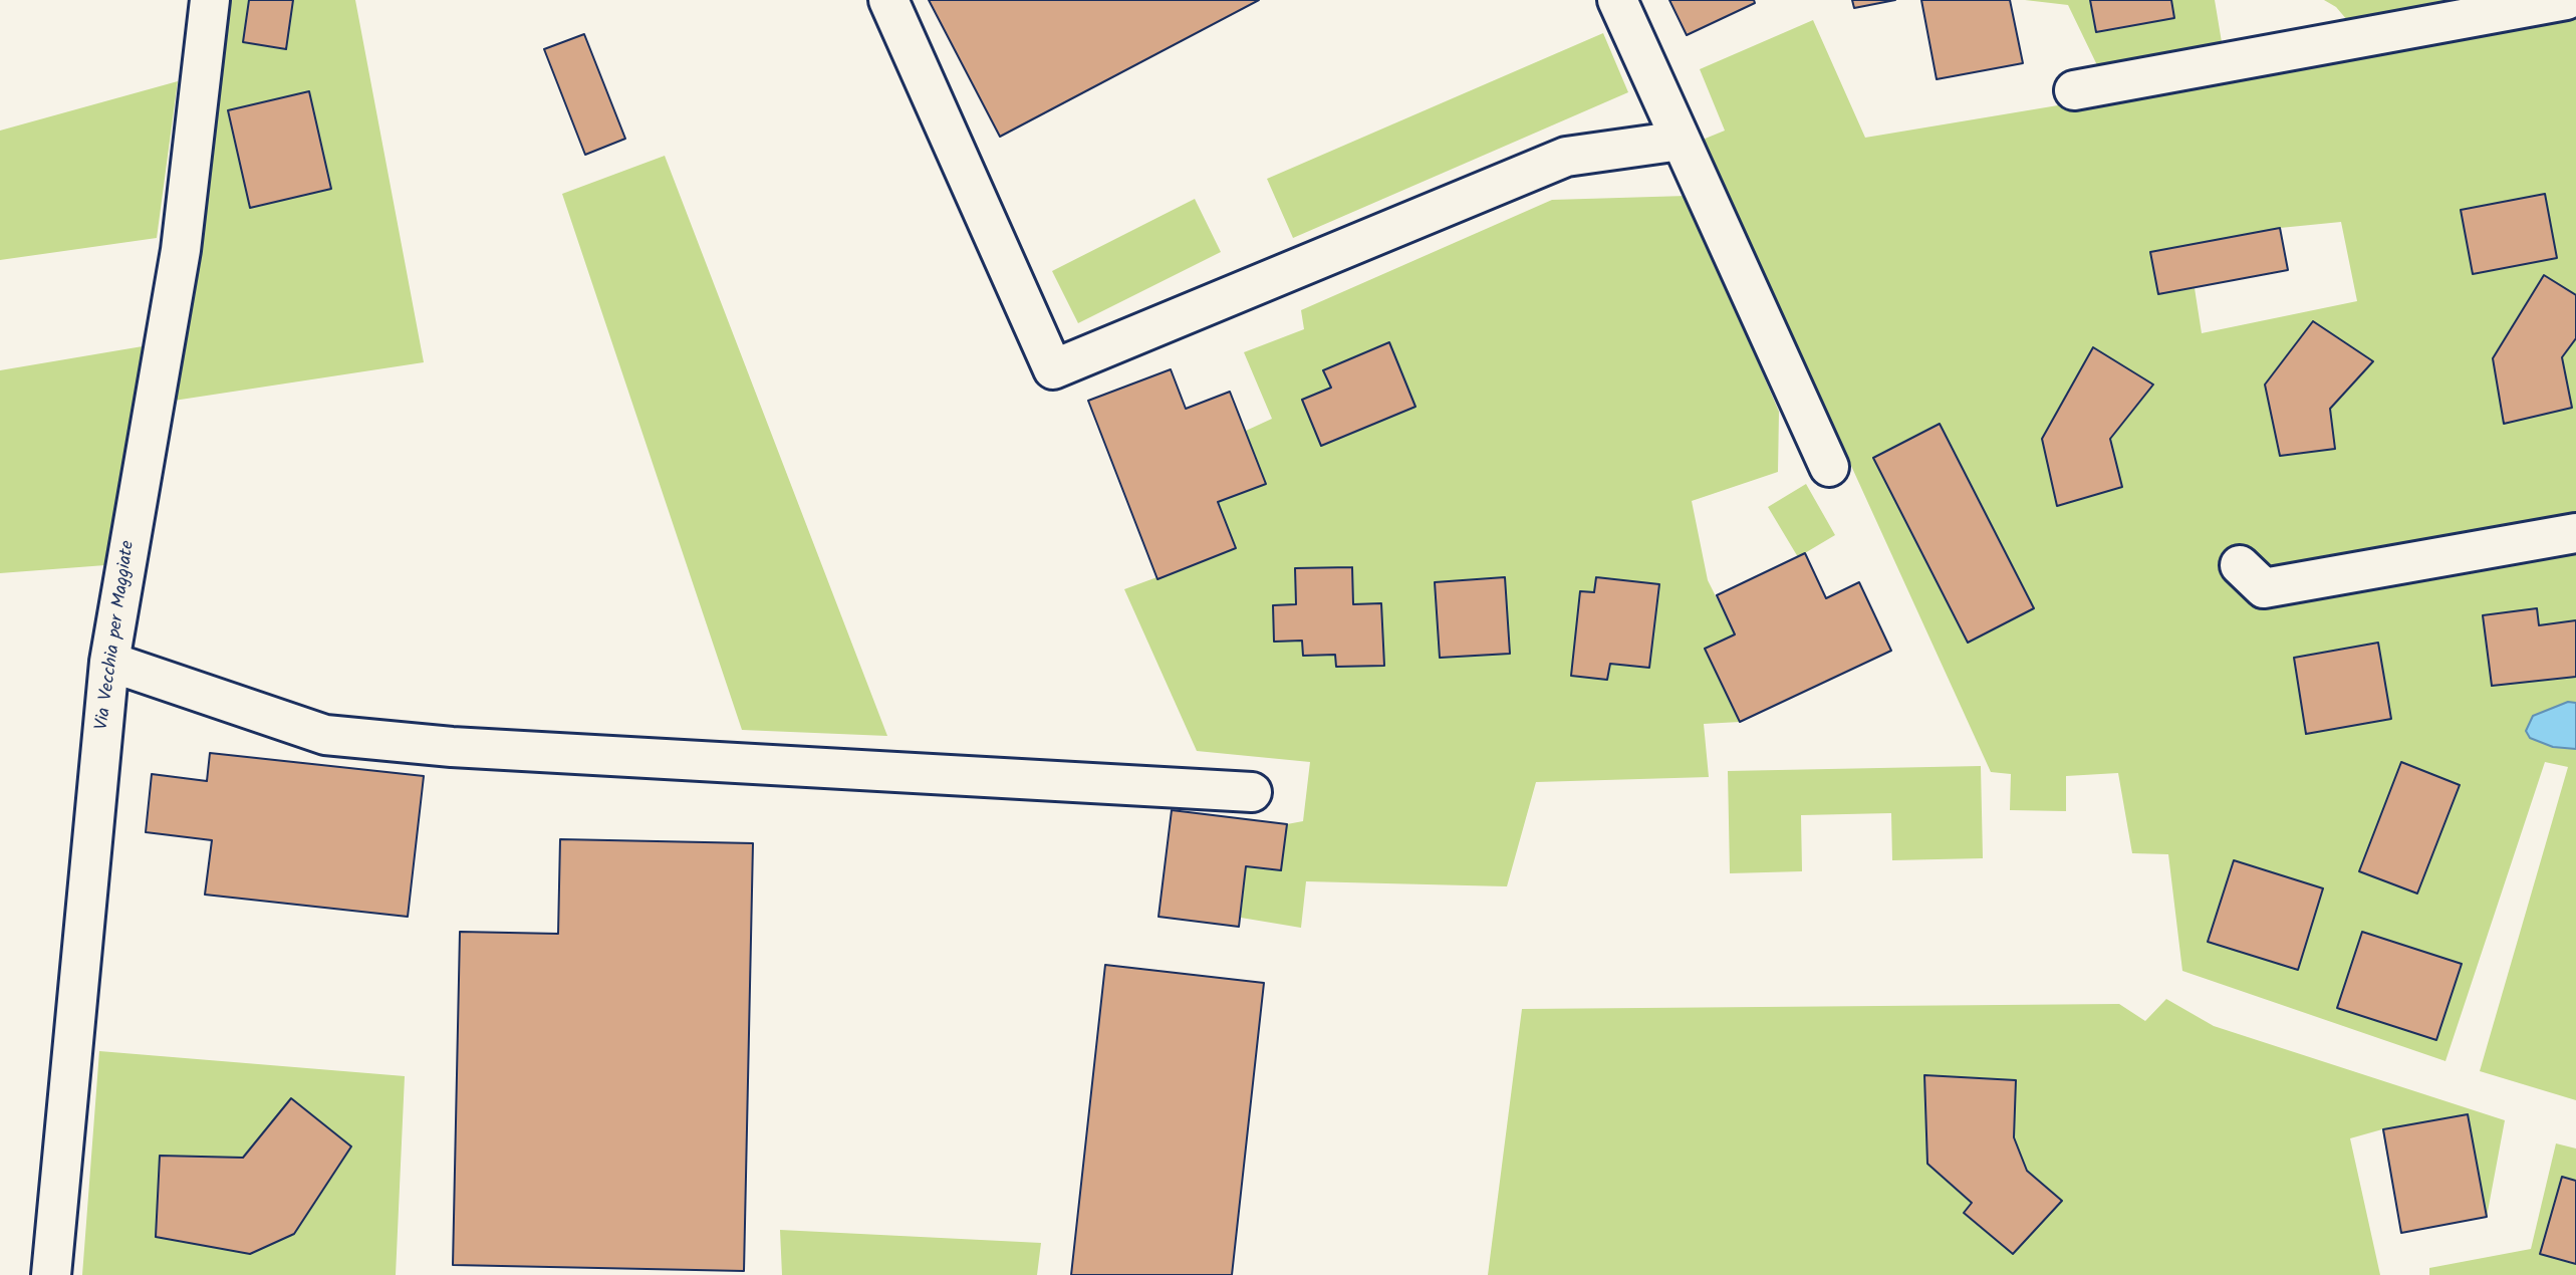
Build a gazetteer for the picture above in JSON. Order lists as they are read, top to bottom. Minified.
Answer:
{"streets":{"street":["Via Vecchia per Maggiate"]}}
